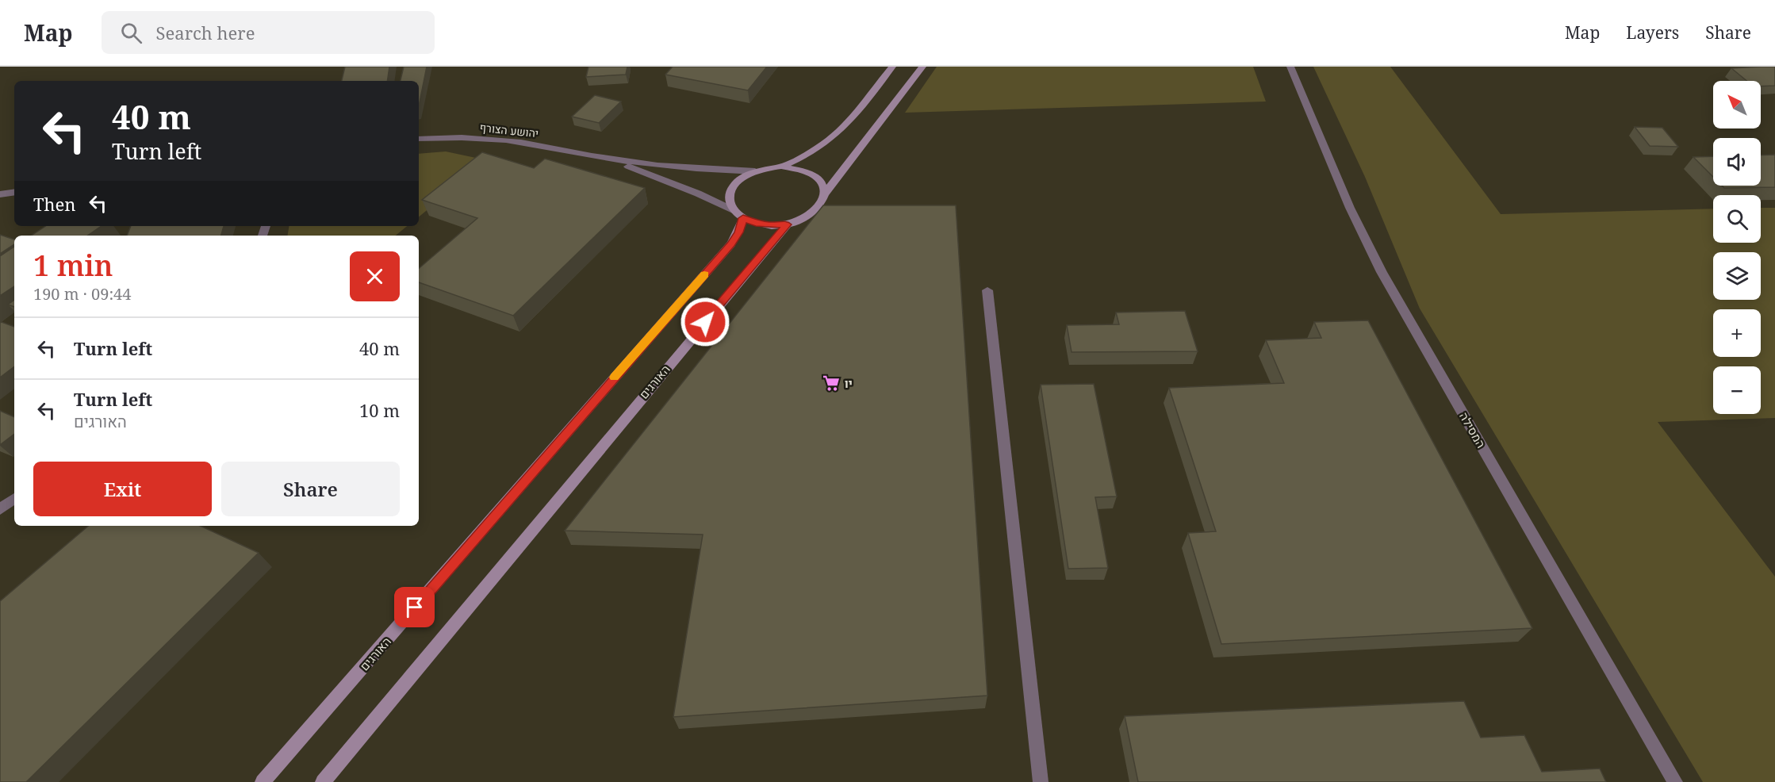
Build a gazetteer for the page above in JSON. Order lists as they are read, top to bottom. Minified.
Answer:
{"streets":{"street":["יהושע הצורף","האורגים","המסילה"]},"crossings":[["יהושע הצורף","האורגים"]],"places":{"supermarket":["יו"]},"north":"top left","page":{"header":"Map","search":"Search here","nav":["Map","Layers","Share"],"map_buttons":["+","−"],"turn":["40 m","Turn left"],"then":"Then","heading":["1 min","190 m · 09:44"],"list":[{"name":"Turn left","value":"40 m"},{"name":"Turn left","note":"האורגים","value":"10 m"}],"buttons":["Exit","Share"]}}
